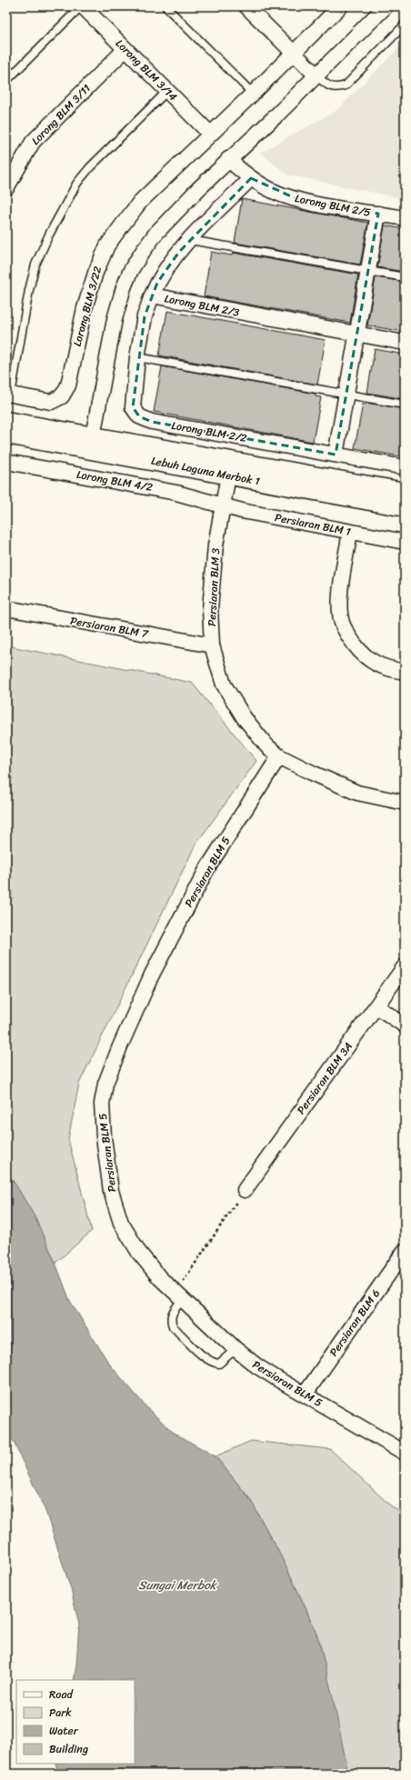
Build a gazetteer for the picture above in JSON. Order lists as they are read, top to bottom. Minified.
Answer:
{"streets":{"street":["Lorong BLM 3/14","Lorong BLM 3/11","Lorong BLM 2/5","Lorong BLM 2/3","Lorong BLM 3/22","Lorong BLM 2/2","Lebuh Laguna Merbok 1","Lorong BLM 4/2","Persiaran BLM 1","Persiaran BLM 3","Persiaran BLM 7","Persiaran BLM 5","Persiaran BLM 3A","Persiaran BLM 6"]},"crossings":[["Lorong BLM 3/14","Lorong BLM 3/11"],["Lorong BLM 3/14","Lorong BLM 3/22"],["Lorong BLM 2/5","Lorong BLM 2/3"],["Lorong BLM 2/3","Lorong BLM 2/2"],["Lebuh Laguna Merbok 1","Persiaran BLM 3"],["Lorong BLM 4/2","Persiaran BLM 1"],["Lorong BLM 4/2","Persiaran BLM 3"],["Persiaran BLM 1","Persiaran BLM 3"],["Persiaran BLM 3","Persiaran BLM 7"],["Persiaran BLM 3","Persiaran BLM 5"],["Persiaran BLM 5","Persiaran BLM 6"]],"water":["Sungai Merbok"],"legend":["Road","Park","Water","Building"]}
